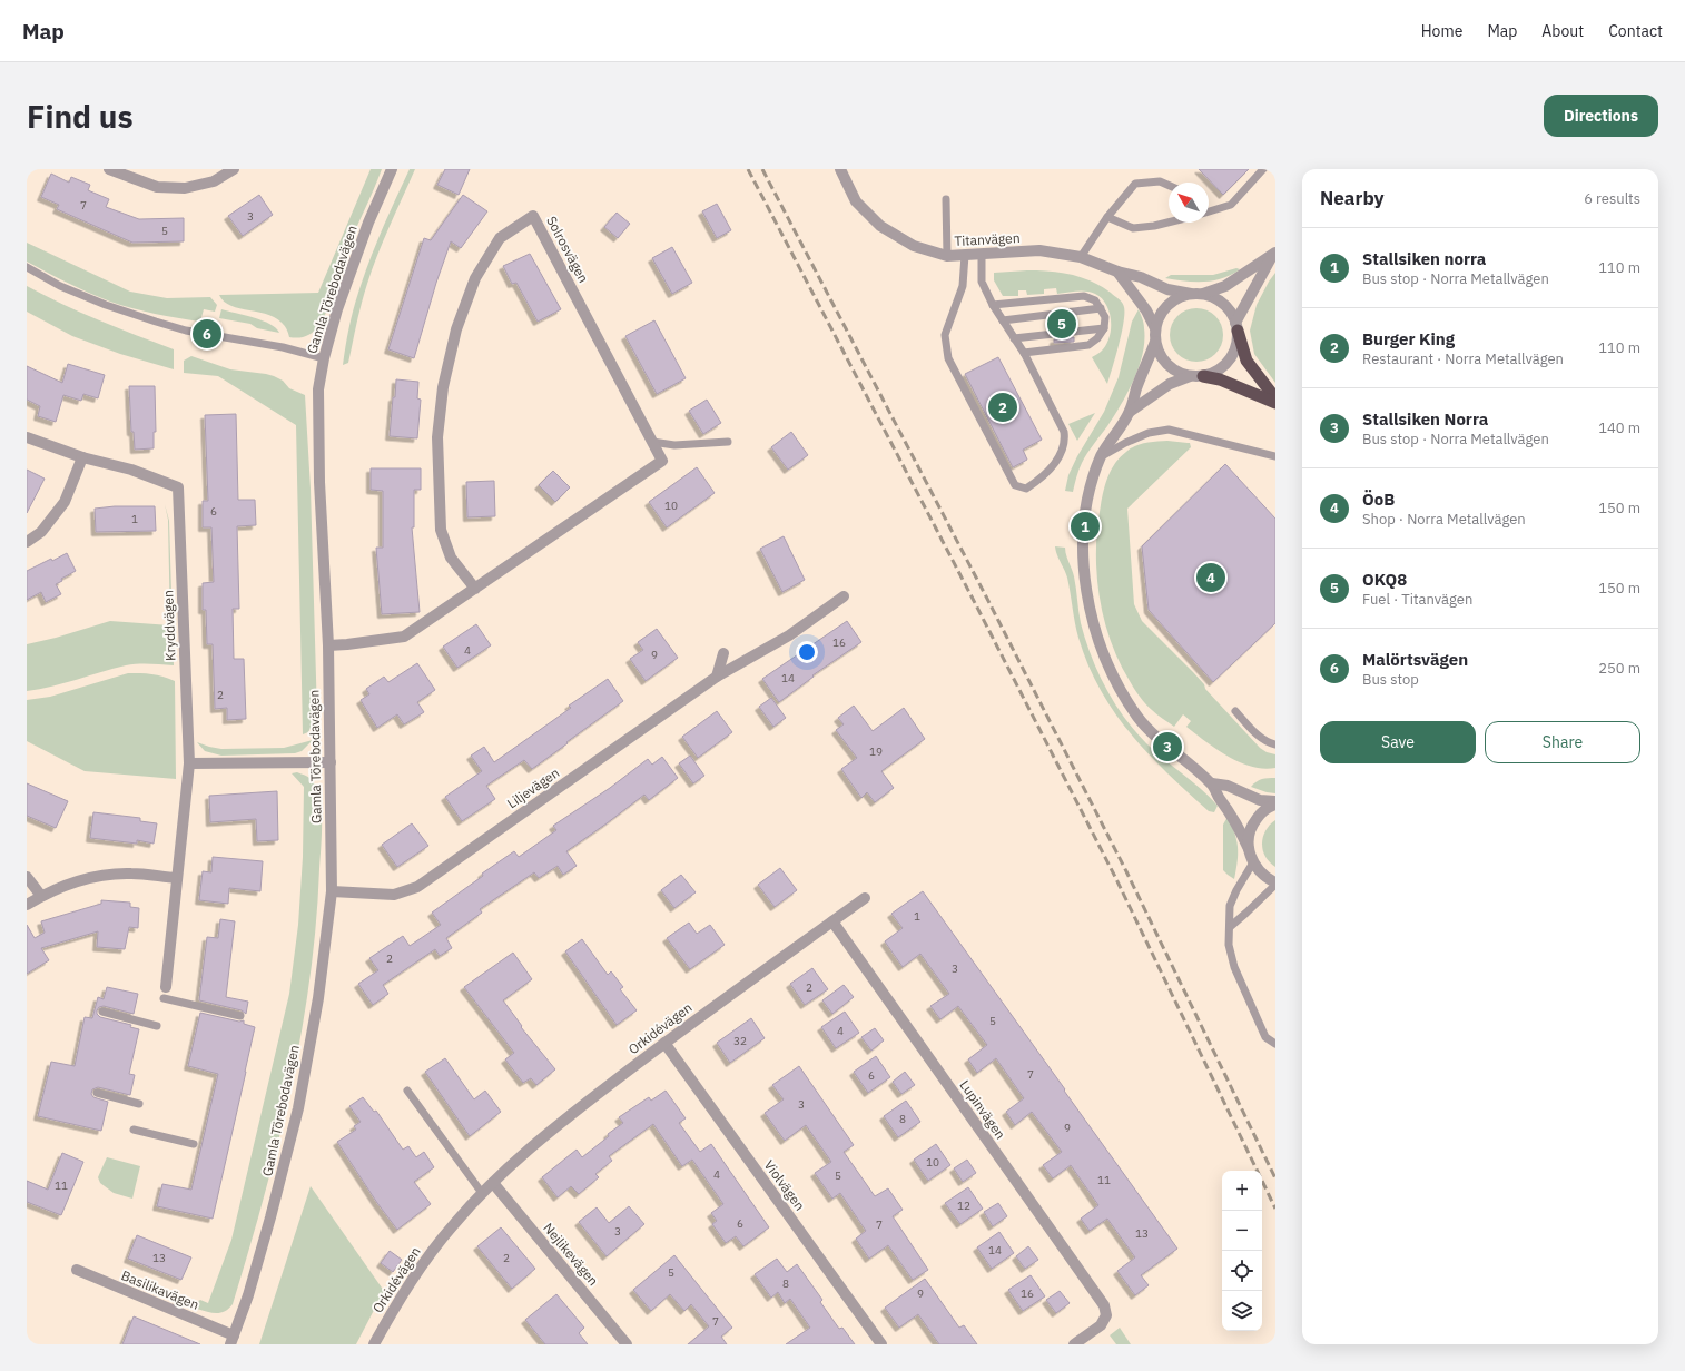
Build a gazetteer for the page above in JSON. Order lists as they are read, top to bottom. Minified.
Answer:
{"streets":{"street":["Titanvägen","Solrosvägen","Gamla Törebodavägen","Kryddvägen","Liljevägen","Orkidévägen","Lupinvägen","Violvägen","Nejlikevägen","Basilikavägen"]},"crossings":[["Solrosvägen","Gamla Törebodavägen"],["Gamla Törebodavägen","Liljevägen"],["Gamla Törebodavägen","Basilikavägen"],["Orkidévägen","Lupinvägen"],["Orkidévägen","Violvägen"],["Orkidévägen","Nejlikevägen"]],"house_numbers":["7","3","5","10","6","1","16","4","9","14","2","19","1","2","3","2","5","4","32","7","6","3","8","9","10","4","5","11","11","12","6","7","3","13","14","13","2","5","8","9","16","7"],"north":"top left","page":{"header":"Map","nav":["Home","Map","About","Contact"],"buttons":["Directions",["Save","Share"]],"title":"Find us","heading":["Nearby","6 results"],"list":[{"mark":"1","name":"Stallsiken norra","note":"Bus stop · Norra Metallvägen","value":"110 m"},{"mark":"2","name":"Burger King","note":"Restaurant · Norra Metallvägen","value":"110 m"},{"mark":"3","name":"Stallsiken Norra","note":"Bus stop · Norra Metallvägen","value":"140 m"},{"mark":"4","name":"ÖoB","note":"Shop · Norra Metallvägen","value":"150 m"},{"mark":"5","name":"OKQ8","note":"Fuel · Titanvägen","value":"150 m"},{"mark":"6","name":"Malörtsvägen","note":"Bus stop","value":"250 m"}],"pins":["5","6","2","1","4","3"],"map_buttons":["+","−"]}}
